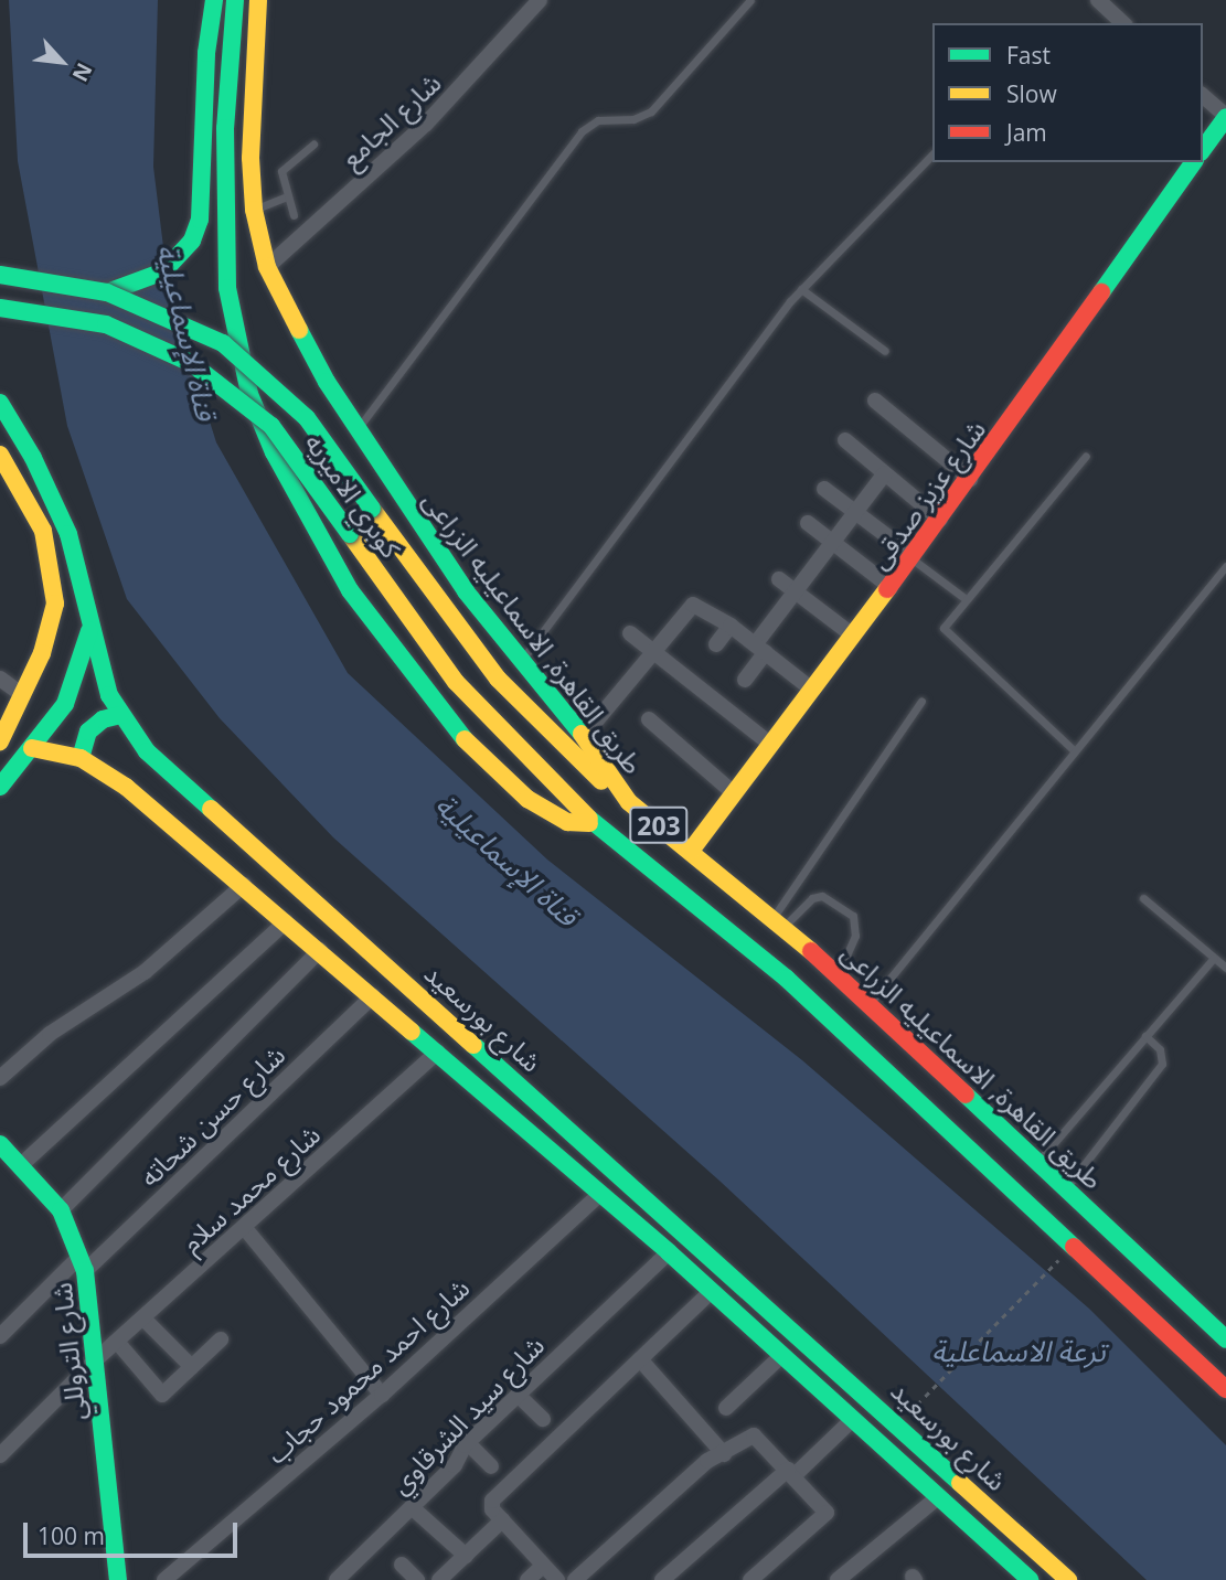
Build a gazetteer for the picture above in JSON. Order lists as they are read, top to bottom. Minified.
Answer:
{"streets":{"main road":["شارع عزيز صدقى","كوبري الاميريه","طريق القاهرة, الاسماعيليه الزراعى","203","شارع بورسعيد","شارع التروللي"],"street":["شارع الجامع","شارع حسن شحاته","شارع محمد سلام","شارع احمد محمود حجاب","شارع سيد الشرقاوي"]},"crossings":[["شارع الجامع","طريق القاهرة, الاسماعيليه الزراعى"],["شارع عزيز صدقى","طريق القاهرة, الاسماعيليه الزراعى"],["كوبري الاميريه","طريق القاهرة, الاسماعيليه الزراعى"],["كوبري الاميريه","203"],["شارع بورسعيد","شارع حسن شحاته"],["شارع بورسعيد","شارع محمد سلام"],["شارع بورسعيد","شارع احمد محمود حجاب"],["شارع بورسعيد","شارع سيد الشرقاوي"],["شارع حسن شحاته","شارع التروللي"],["شارع محمد سلام","شارع التروللي"]],"water":["قناة الإسماعيلية","ترعة الاسماعلية"],"legend":["Fast","Slow","Jam"],"scale_bar":"100 m","north":"bottom right"}
